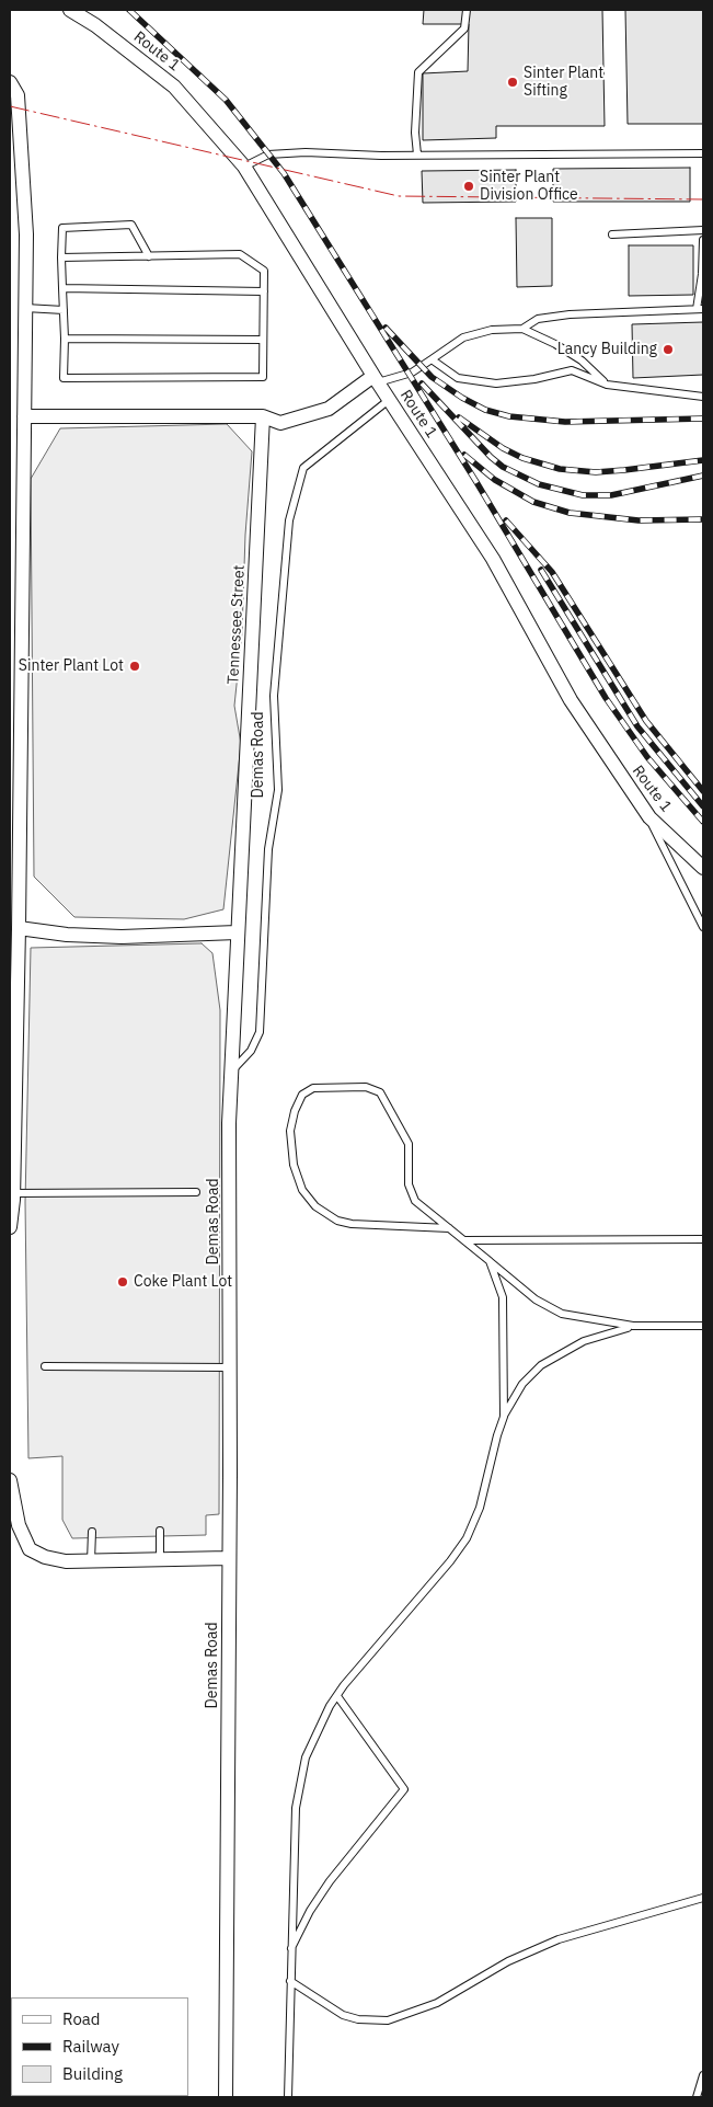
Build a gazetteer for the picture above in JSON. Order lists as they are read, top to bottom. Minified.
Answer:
{"streets":{"street":["Route 1","Tennessee Street","Demas Road"]},"crossings":[["Route 1","Demas Road"],["Tennessee Street","Demas Road"]],"places":["Sinter Plant Sifting","Sinter Plant Division Office","Lancy Building","Sinter Plant Lot","Coke Plant Lot"],"legend":["Road","Railway","Building"]}
